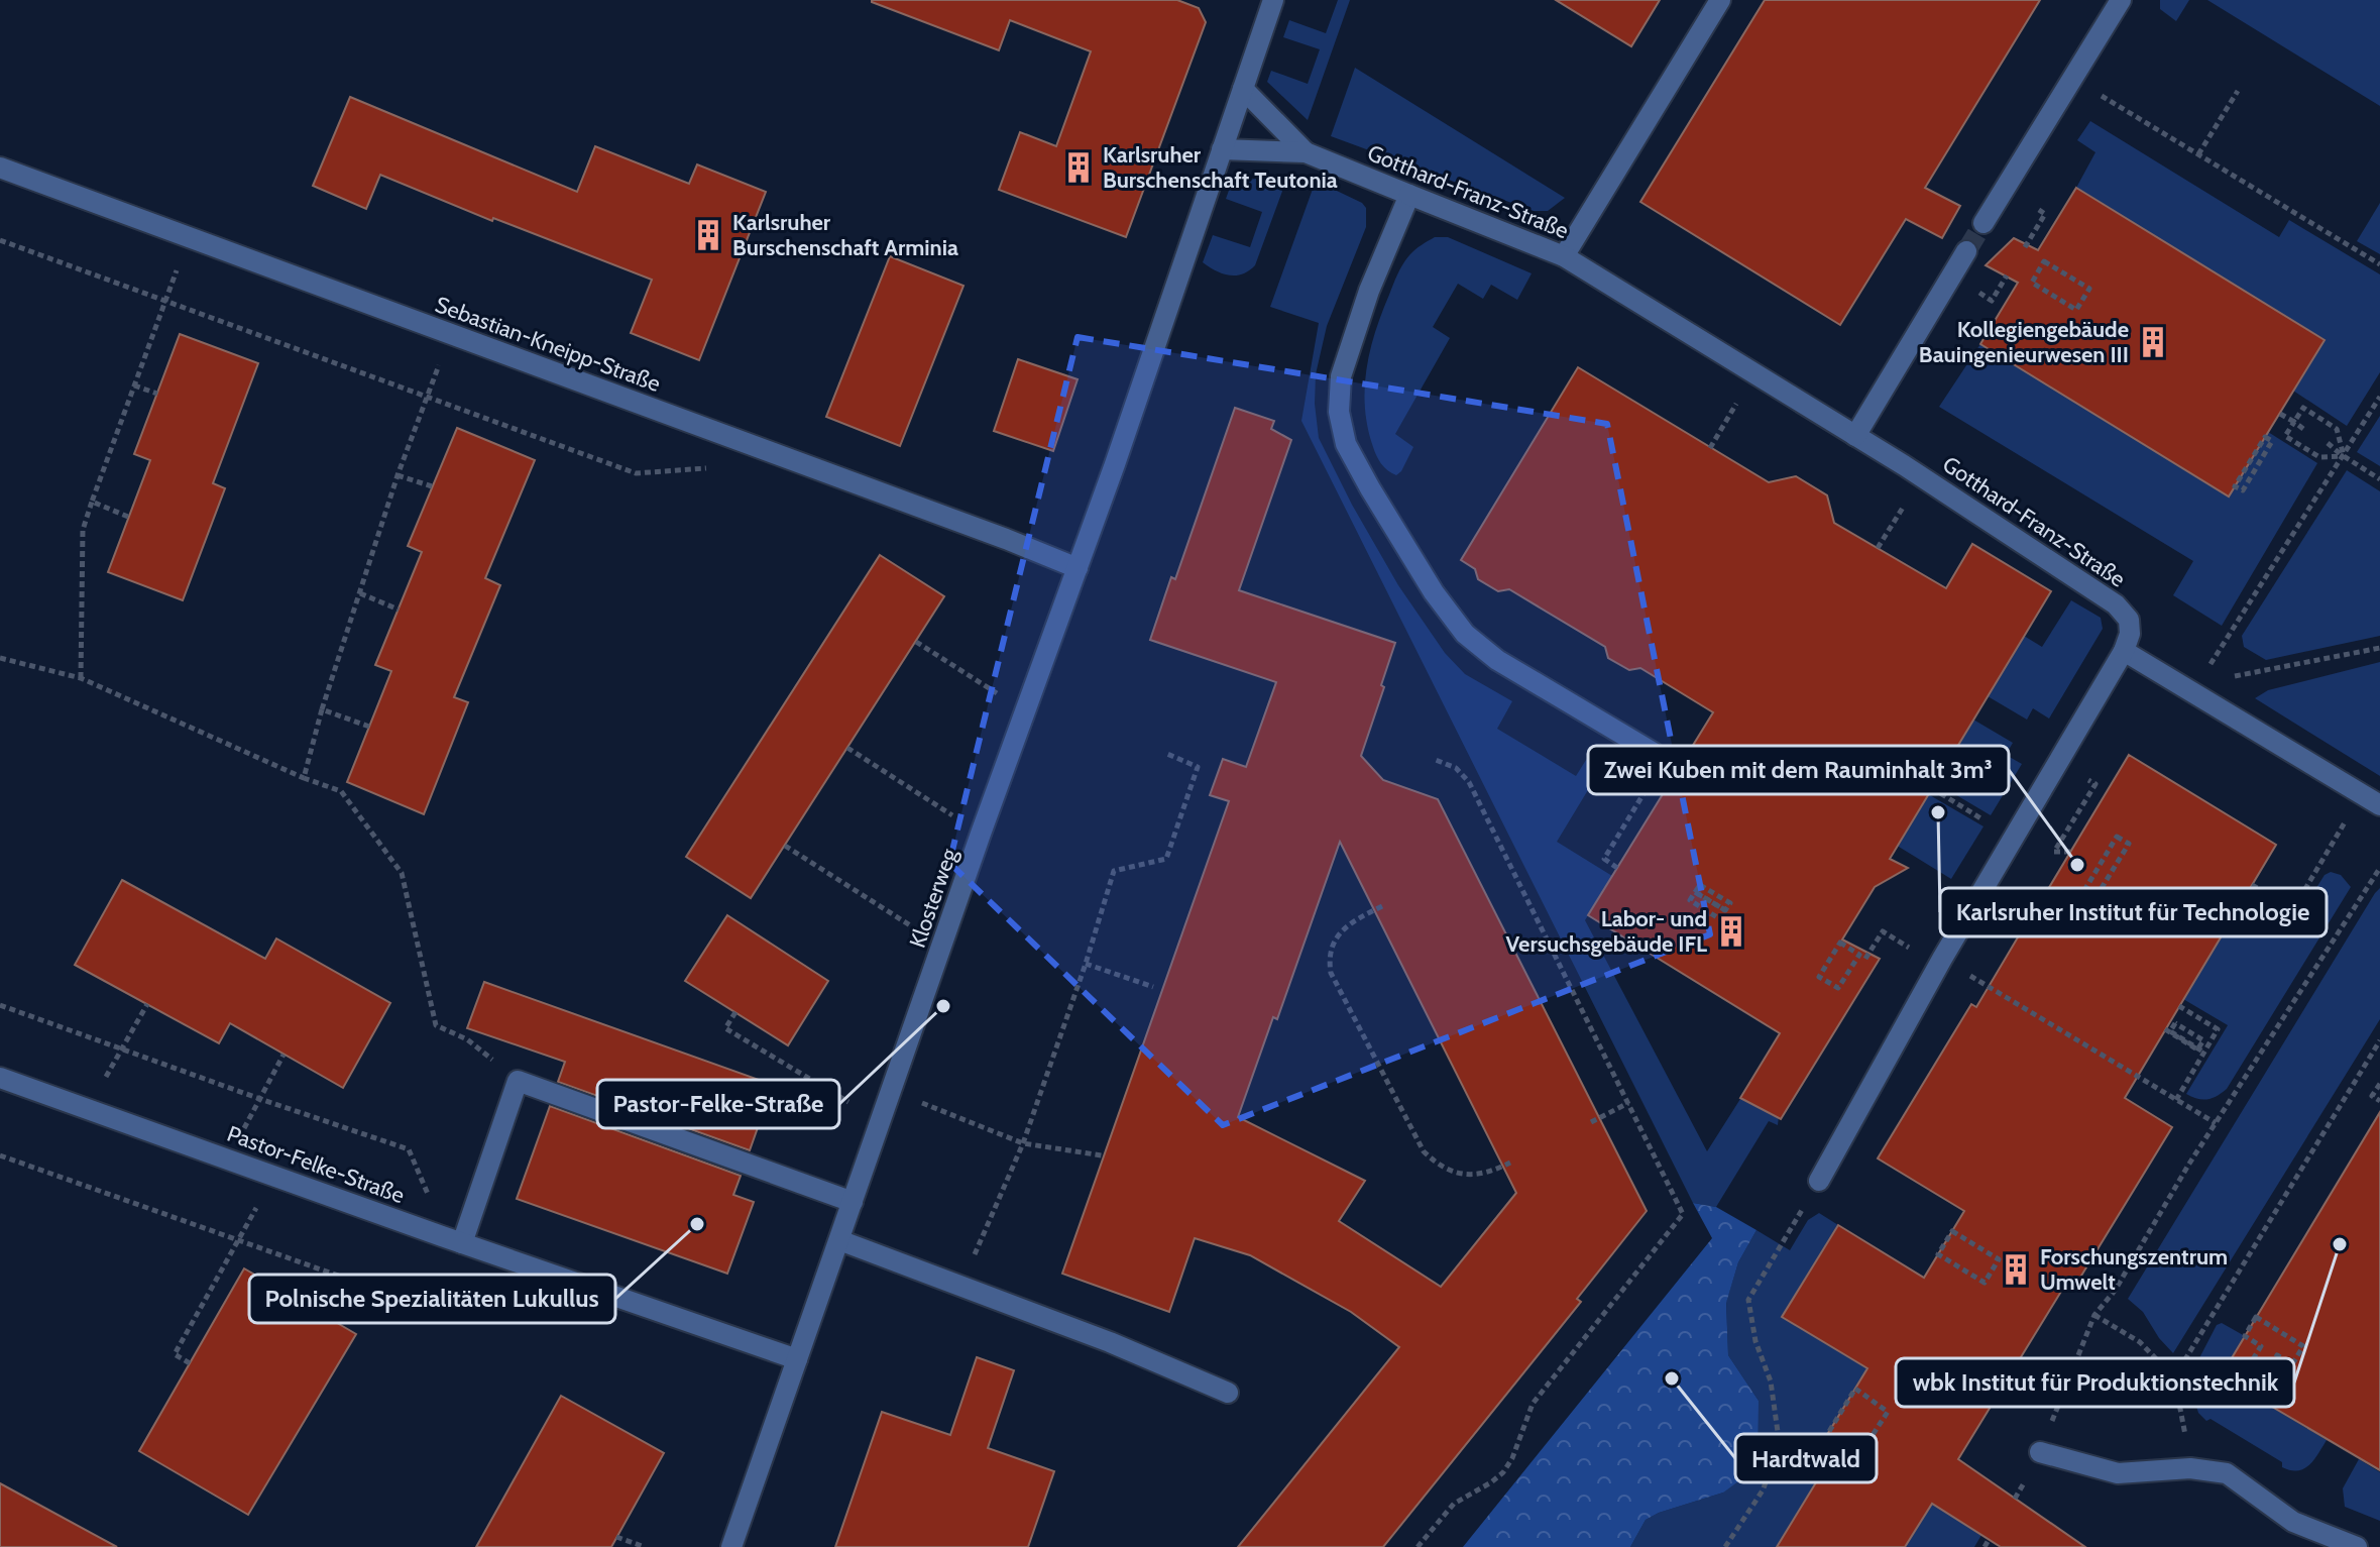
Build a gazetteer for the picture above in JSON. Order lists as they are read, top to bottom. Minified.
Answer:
{"streets":{"street":["Gotthard-Franz-Straße","Sebastian-Kneipp-Straße","Klosterweg","Pastor-Felke-Straße"]},"crossings":[["Gotthard-Franz-Straße","Klosterweg"],["Sebastian-Kneipp-Straße","Klosterweg"],["Klosterweg","Pastor-Felke-Straße"]],"places":{"building":["Karlsruher Burschenschaft Teutonia","Karlsruher Burschenschaft Arminia","Kollegiengebäude Bauingenieurwesen III","Labor- und Versuchsgebäude IFL","Forschungszentrum Umwelt"],"other":["Karlsruher Institut für Technologie","Zwei Kuben mit dem Rauminhalt 3m³","Pastor-Felke-Straße","Polnische Spezialitäten Lukullus","wbk Institut für Produktionstechnik","Hardtwald"]}}
